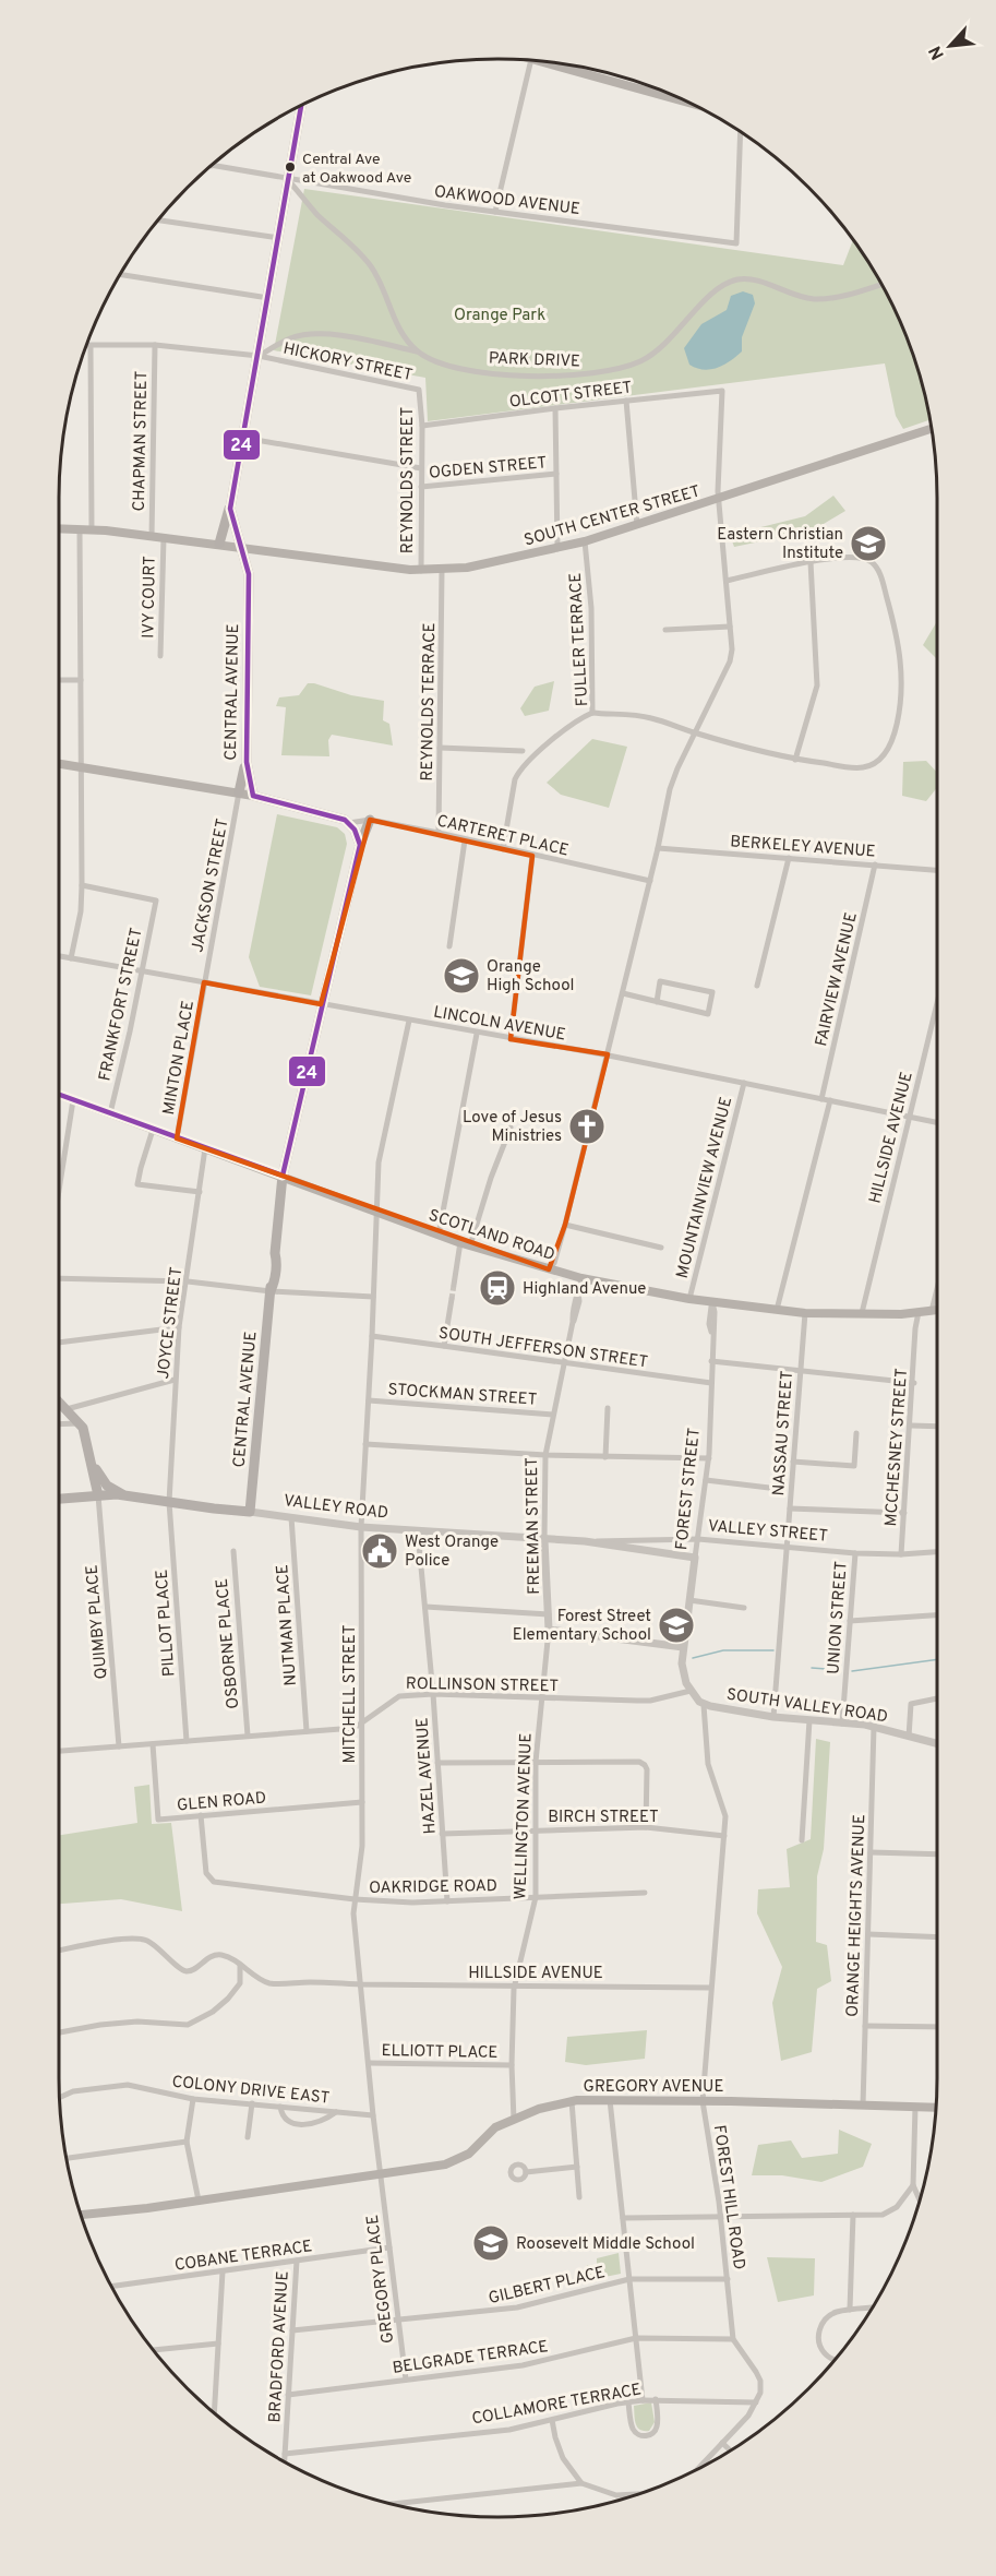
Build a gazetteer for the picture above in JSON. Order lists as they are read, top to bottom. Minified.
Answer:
{"streets":{"main road":["SOUTH CENTER STREET","CENTRAL AVENUE","SCOTLAND ROAD","VALLEY ROAD","GREGORY AVENUE"],"street":["OAKWOOD AVENUE","PARK DRIVE","HICKORY STREET","OLCOTT STREET","CHAPMAN STREET","OGDEN STREET","REYNOLDS STREET","IVY COURT","FULLER TERRACE","REYNOLDS TERRACE","CARTERET PLACE","BERKELEY AVENUE","JACKSON STREET","FAIRVIEW AVENUE","FRANKFORT STREET","LINCOLN AVENUE","MINTON PLACE","HILLSIDE AVENUE","MOUNTAINVIEW AVENUE","JOYCE STREET","SOUTH JEFFERSON STREET","STOCKMAN STREET","NASSAU STREET","MCCHESNEY STREET","FOREST STREET","FREEMAN STREET","VALLEY STREET","UNION STREET","QUIMBY PLACE","PILLOT PLACE","NUTMAN PLACE","OSBORNE PLACE","ROLLINSON STREET","MITCHELL STREET","SOUTH VALLEY ROAD","HAZEL AVENUE","GLEN ROAD","WELLINGTON AVENUE","BIRCH STREET","OAKRIDGE ROAD","ORANGE HEIGHTS AVENUE","ELLIOTT PLACE","COLONY DRIVE EAST","FOREST HILL ROAD","COBANE TERRACE","GREGORY PLACE","GILBERT PLACE","BRADFORD AVENUE","BELGRADE TERRACE","COLLAMORE TERRACE"]},"crossings":[["OAKWOOD AVENUE","PARK DRIVE"],["OAKWOOD AVENUE","CENTRAL AVENUE"],["PARK DRIVE","HICKORY STREET"],["PARK DRIVE","CENTRAL AVENUE"],["HICKORY STREET","CHAPMAN STREET"],["HICKORY STREET","REYNOLDS STREET"],["HICKORY STREET","CENTRAL AVENUE"],["OLCOTT STREET","REYNOLDS STREET"],["OLCOTT STREET","SOUTH CENTER STREET"],["CHAPMAN STREET","SOUTH CENTER STREET"],["OGDEN STREET","REYNOLDS STREET"],["OGDEN STREET","CENTRAL AVENUE"],["REYNOLDS STREET","SOUTH CENTER STREET"],["SOUTH CENTER STREET","IVY COURT"],["SOUTH CENTER STREET","FULLER TERRACE"],["SOUTH CENTER STREET","CENTRAL AVENUE"],["SOUTH CENTER STREET","REYNOLDS TERRACE"],["CENTRAL AVENUE","CARTERET PLACE"],["CENTRAL AVENUE","LINCOLN AVENUE"],["CENTRAL AVENUE","SCOTLAND ROAD"],["CENTRAL AVENUE","VALLEY ROAD"],["REYNOLDS TERRACE","CARTERET PLACE"],["BERKELEY AVENUE","FAIRVIEW AVENUE"],["JACKSON STREET","LINCOLN AVENUE"],["JACKSON STREET","MINTON PLACE"],["FAIRVIEW AVENUE","LINCOLN AVENUE"],["FRANKFORT STREET","LINCOLN AVENUE"],["FRANKFORT STREET","SCOTLAND ROAD"],["LINCOLN AVENUE","MINTON PLACE"],["LINCOLN AVENUE","HILLSIDE AVENUE"],["LINCOLN AVENUE","MOUNTAINVIEW AVENUE"],["LINCOLN AVENUE","MITCHELL STREET"],["MINTON PLACE","SCOTLAND ROAD"],["HILLSIDE AVENUE","SCOTLAND ROAD"],["HILLSIDE AVENUE","MITCHELL STREET"],["HILLSIDE AVENUE","WELLINGTON AVENUE"],["HILLSIDE AVENUE","FOREST HILL ROAD"],["MOUNTAINVIEW AVENUE","SCOTLAND ROAD"],["SCOTLAND ROAD","JOYCE STREET"],["SCOTLAND ROAD","NASSAU STREET"],["SCOTLAND ROAD","MCCHESNEY STREET"],["SCOTLAND ROAD","FOREST STREET"],["SCOTLAND ROAD","FREEMAN STREET"],["SCOTLAND ROAD","MITCHELL STREET"],["JOYCE STREET","VALLEY ROAD"],["JOYCE STREET","PILLOT PLACE"],["SOUTH JEFFERSON STREET","FOREST STREET"],["SOUTH JEFFERSON STREET","FREEMAN STREET"],["SOUTH JEFFERSON STREET","MITCHELL STREET"],["STOCKMAN STREET","FREEMAN STREET"],["STOCKMAN STREET","MITCHELL STREET"],["NASSAU STREET","VALLEY STREET"],["NASSAU STREET","SOUTH VALLEY ROAD"],["MCCHESNEY STREET","VALLEY STREET"],["FOREST STREET","VALLEY STREET"],["FOREST STREET","SOUTH VALLEY ROAD"],["VALLEY ROAD","FREEMAN STREET"],["VALLEY ROAD","VALLEY STREET"],["VALLEY ROAD","QUIMBY PLACE"],["VALLEY ROAD","PILLOT PLACE"],["VALLEY ROAD","NUTMAN PLACE"],["VALLEY ROAD","MITCHELL STREET"],["VALLEY ROAD","HAZEL AVENUE"],["FREEMAN STREET","VALLEY STREET"],["FREEMAN STREET","WELLINGTON AVENUE"],["VALLEY STREET","UNION STREET"],["UNION STREET","SOUTH VALLEY ROAD"],["QUIMBY PLACE","ROLLINSON STREET"],["PILLOT PLACE","ROLLINSON STREET"],["NUTMAN PLACE","ROLLINSON STREET"],["OSBORNE PLACE","ROLLINSON STREET"],["ROLLINSON STREET","MITCHELL STREET"],["ROLLINSON STREET","SOUTH VALLEY ROAD"],["ROLLINSON STREET","HAZEL AVENUE"],["ROLLINSON STREET","GLEN ROAD"],["ROLLINSON STREET","WELLINGTON AVENUE"],["MITCHELL STREET","GLEN ROAD"],["MITCHELL STREET","OAKRIDGE ROAD"],["MITCHELL STREET","ELLIOTT PLACE"],["MITCHELL STREET","GREGORY AVENUE"],["MITCHELL STREET","COLONY DRIVE EAST"],["MITCHELL STREET","GREGORY PLACE"],["SOUTH VALLEY ROAD","ORANGE HEIGHTS AVENUE"],["SOUTH VALLEY ROAD","FOREST HILL ROAD"],["HAZEL AVENUE","BIRCH STREET"],["HAZEL AVENUE","OAKRIDGE ROAD"],["GLEN ROAD","OAKRIDGE ROAD"],["WELLINGTON AVENUE","BIRCH STREET"],["WELLINGTON AVENUE","OAKRIDGE ROAD"],["WELLINGTON AVENUE","ELLIOTT PLACE"],["WELLINGTON AVENUE","GREGORY AVENUE"],["BIRCH STREET","FOREST HILL ROAD"],["ORANGE HEIGHTS AVENUE","GREGORY AVENUE"],["GREGORY AVENUE","FOREST HILL ROAD"],["GREGORY AVENUE","GREGORY PLACE"],["FOREST HILL ROAD","GILBERT PLACE"],["FOREST HILL ROAD","BELGRADE TERRACE"],["FOREST HILL ROAD","COLLAMORE TERRACE"],["COBANE TERRACE","GREGORY PLACE"],["COBANE TERRACE","BRADFORD AVENUE"],["GREGORY PLACE","GILBERT PLACE"],["GREGORY PLACE","BELGRADE TERRACE"],["GILBERT PLACE","BRADFORD AVENUE"],["BRADFORD AVENUE","BELGRADE TERRACE"],["BRADFORD AVENUE","COLLAMORE TERRACE"]],"parks":["Orange Park"],"places":{"other":["Central Ave at Oakwood Ave"],"school or university":["Eastern Christian Institute","Orange High School","Forest Street Elementary School","Roosevelt Middle School"],"church":["Love of Jesus Ministries"],"station":["Highland Avenue"],"public building":["West Orange Police"]},"lines":["transit line 24"],"north":"bottom left"}
